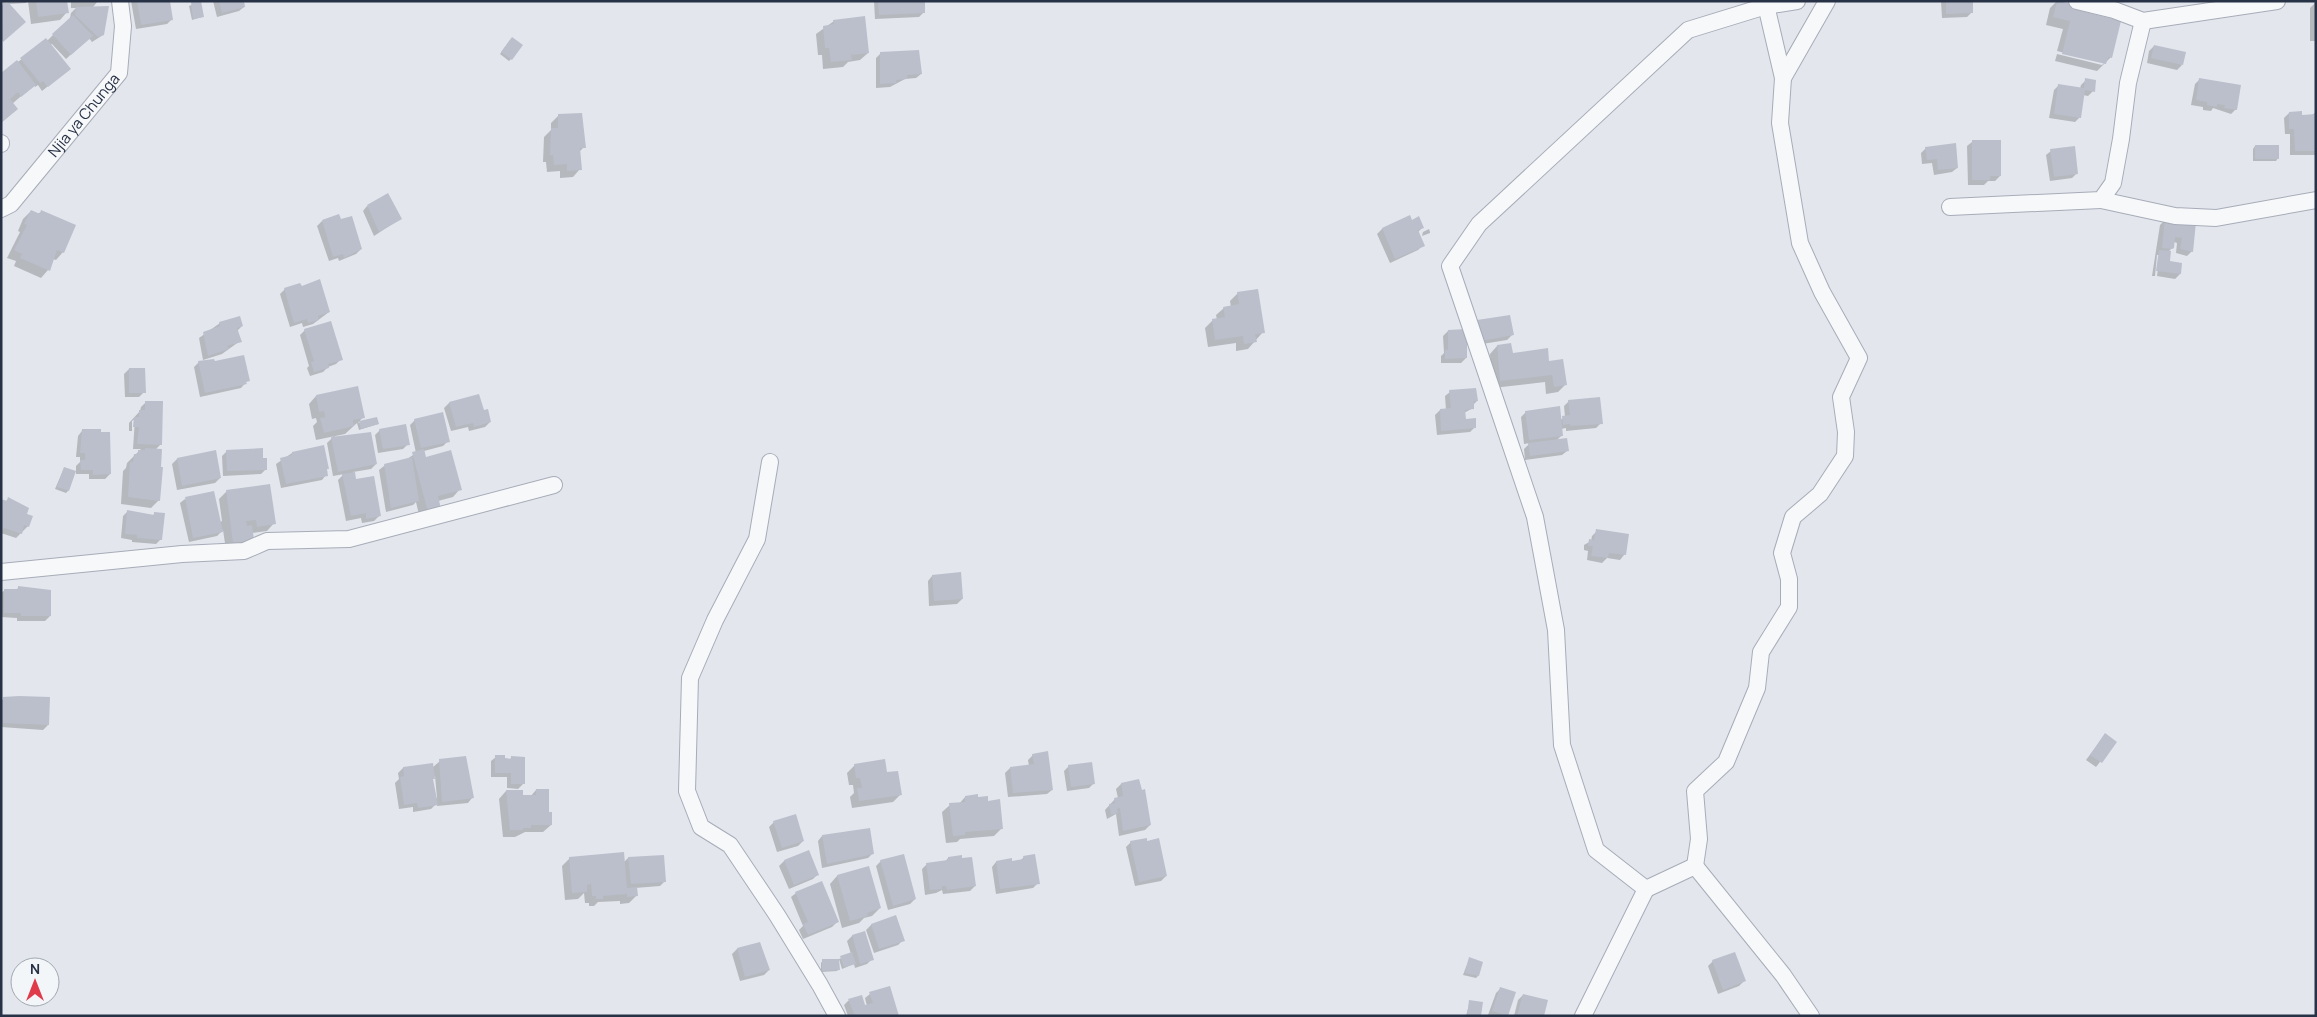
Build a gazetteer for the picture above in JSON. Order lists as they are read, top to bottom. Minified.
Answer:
{"streets":{"street":["Njia ya Chunga"]},"north":"top"}
